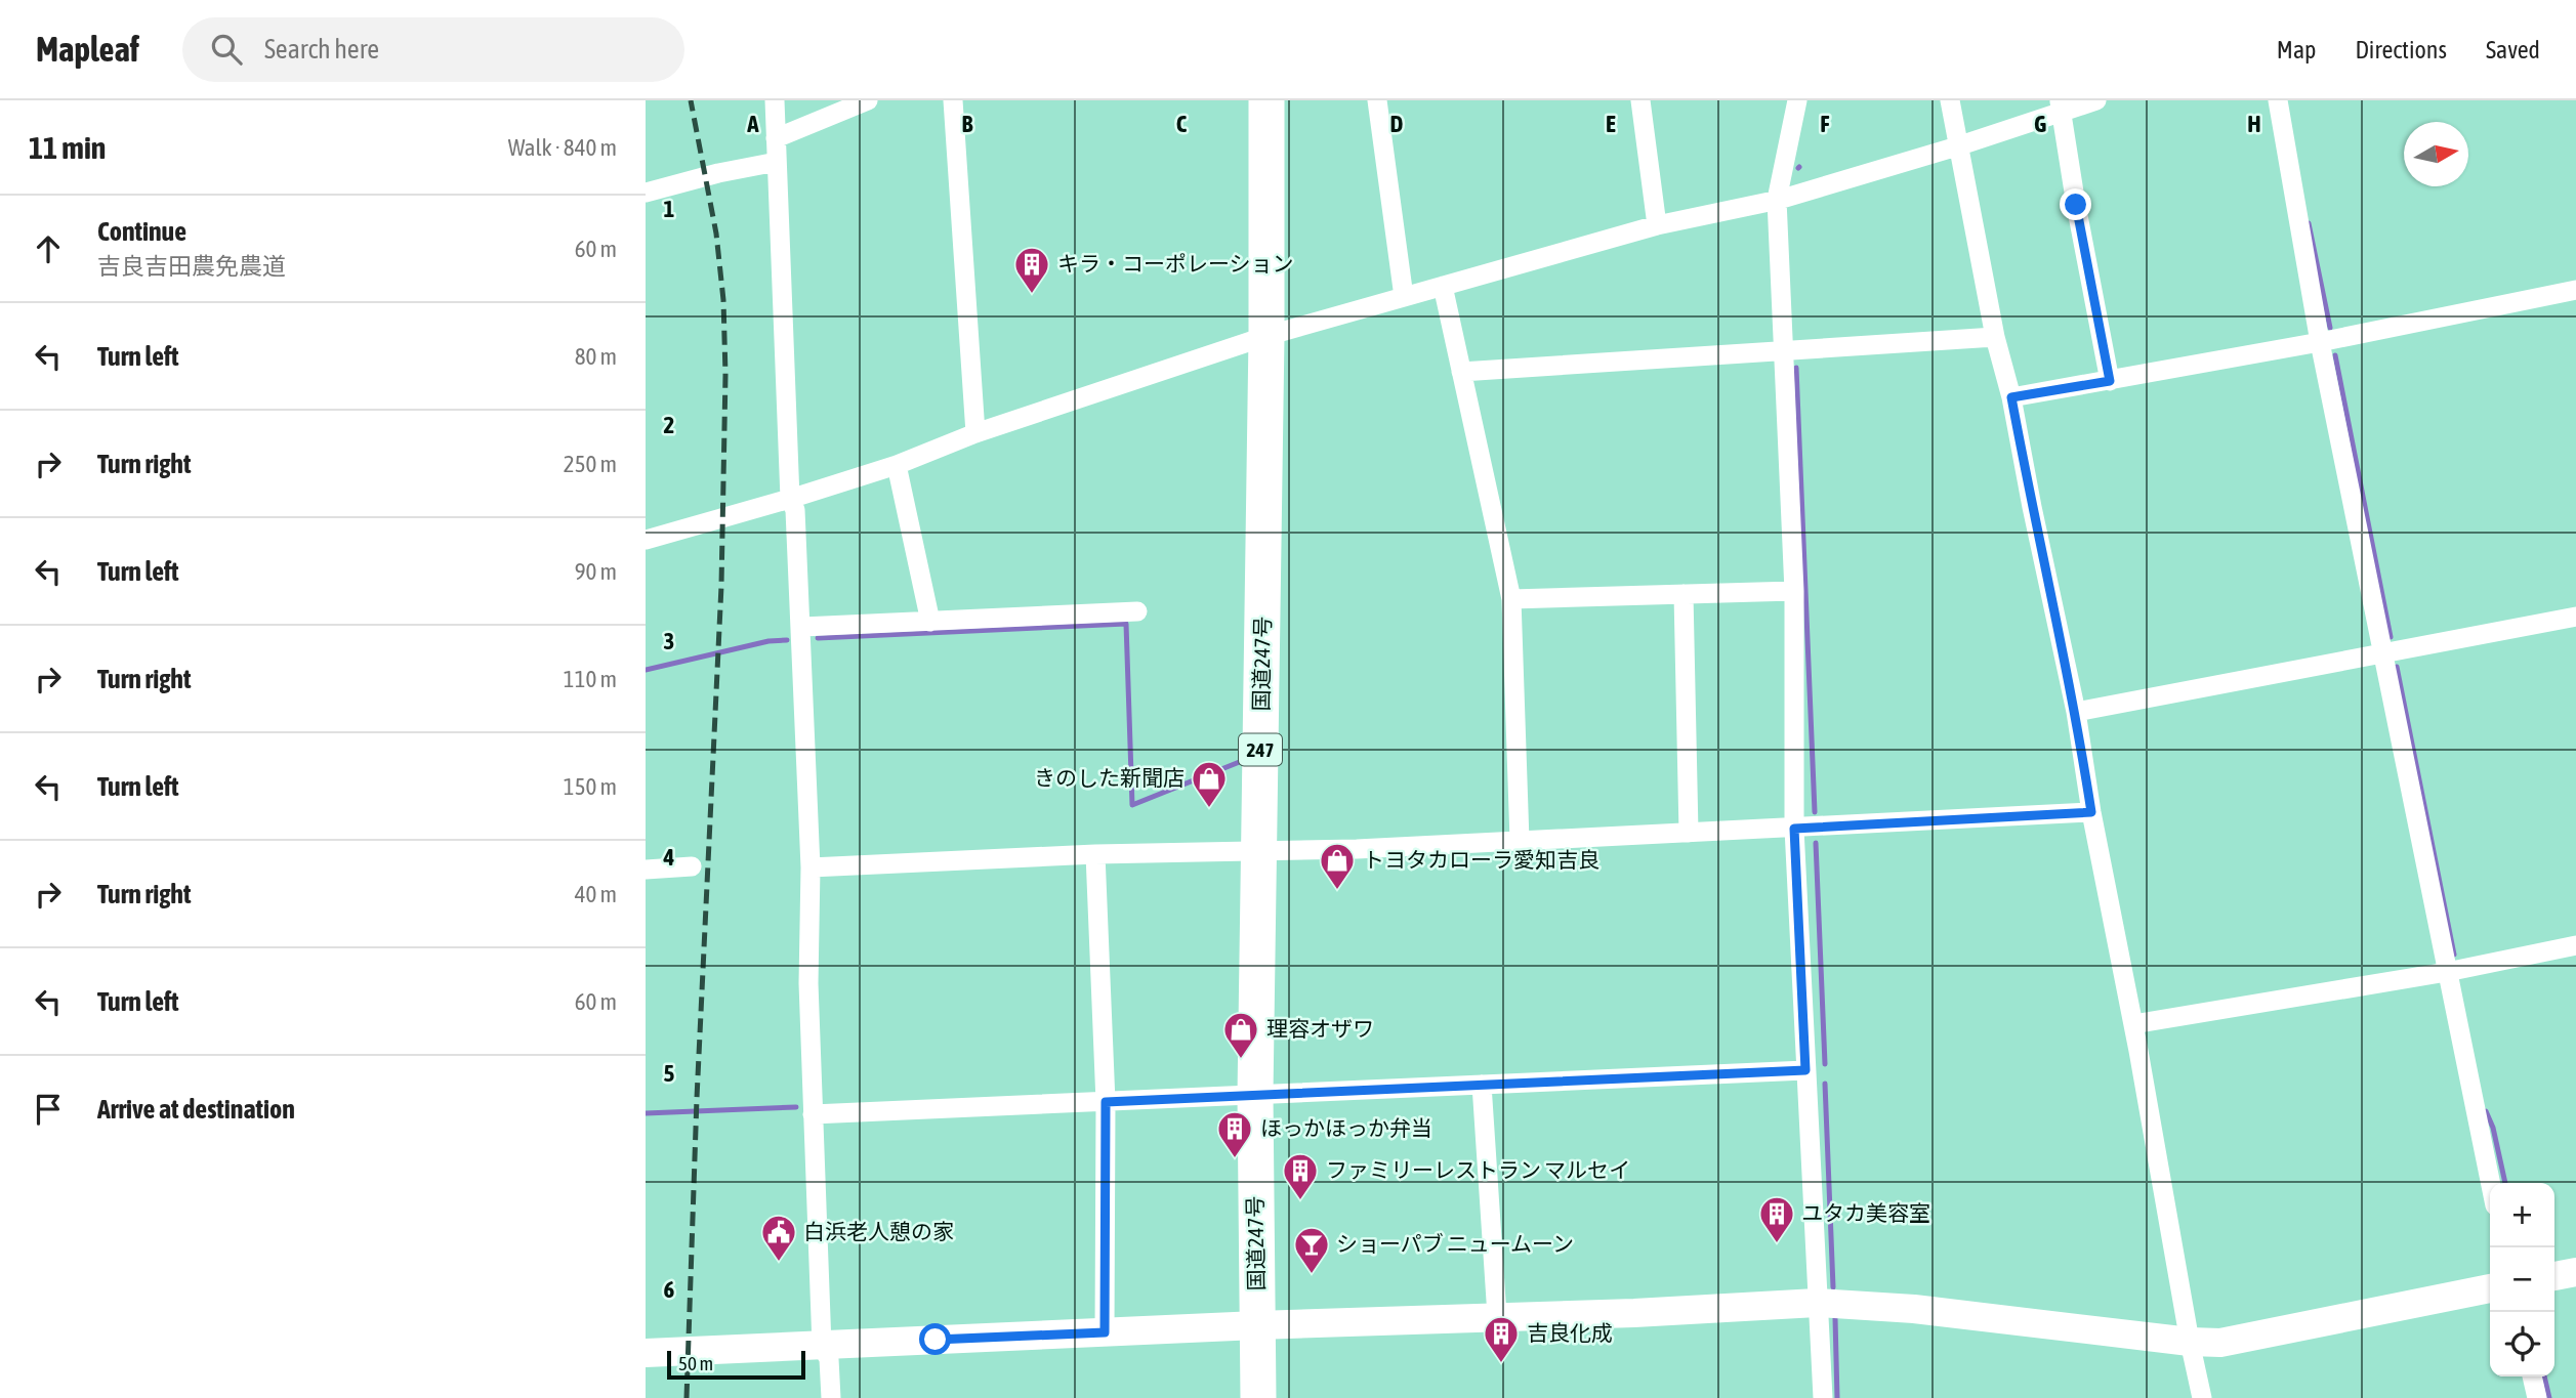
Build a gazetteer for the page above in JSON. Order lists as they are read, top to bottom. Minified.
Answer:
{"streets":{"highway":["国道247号","247"]},"places":{"building":["キラ・コーポレーション","ほっかほっか弁当","ファミリーレストラン マルセイ","ユタカ美容室","吉良化成"],"shop":["きのした新聞店","トヨタカローラ愛知吉良","理容オザワ"],"public building":["白浜老人憩の家"],"bar":["ショーパブ ニュームーン"]},"scale_bar":"50 m","north":"right","page":{"header":"Mapleaf","search":"Search here","nav":["Map","Directions","Saved"],"heading":["11 min","Walk · 840 m"],"list":[["Continue","吉良吉田農免農道","60 m"],["Turn left","80 m"],["Turn right","250 m"],["Turn left","90 m"],["Turn right","110 m"],["Turn left","150 m"],["Turn right","40 m"],["Turn left","60 m"],"Arrive at destination"],"map_buttons":["+","−"],"scale":"50 m"},"grid":{"columns":["A","B","C","D","E","F","G","H"],"rows":["1","2","3","4","5","6"]}}
